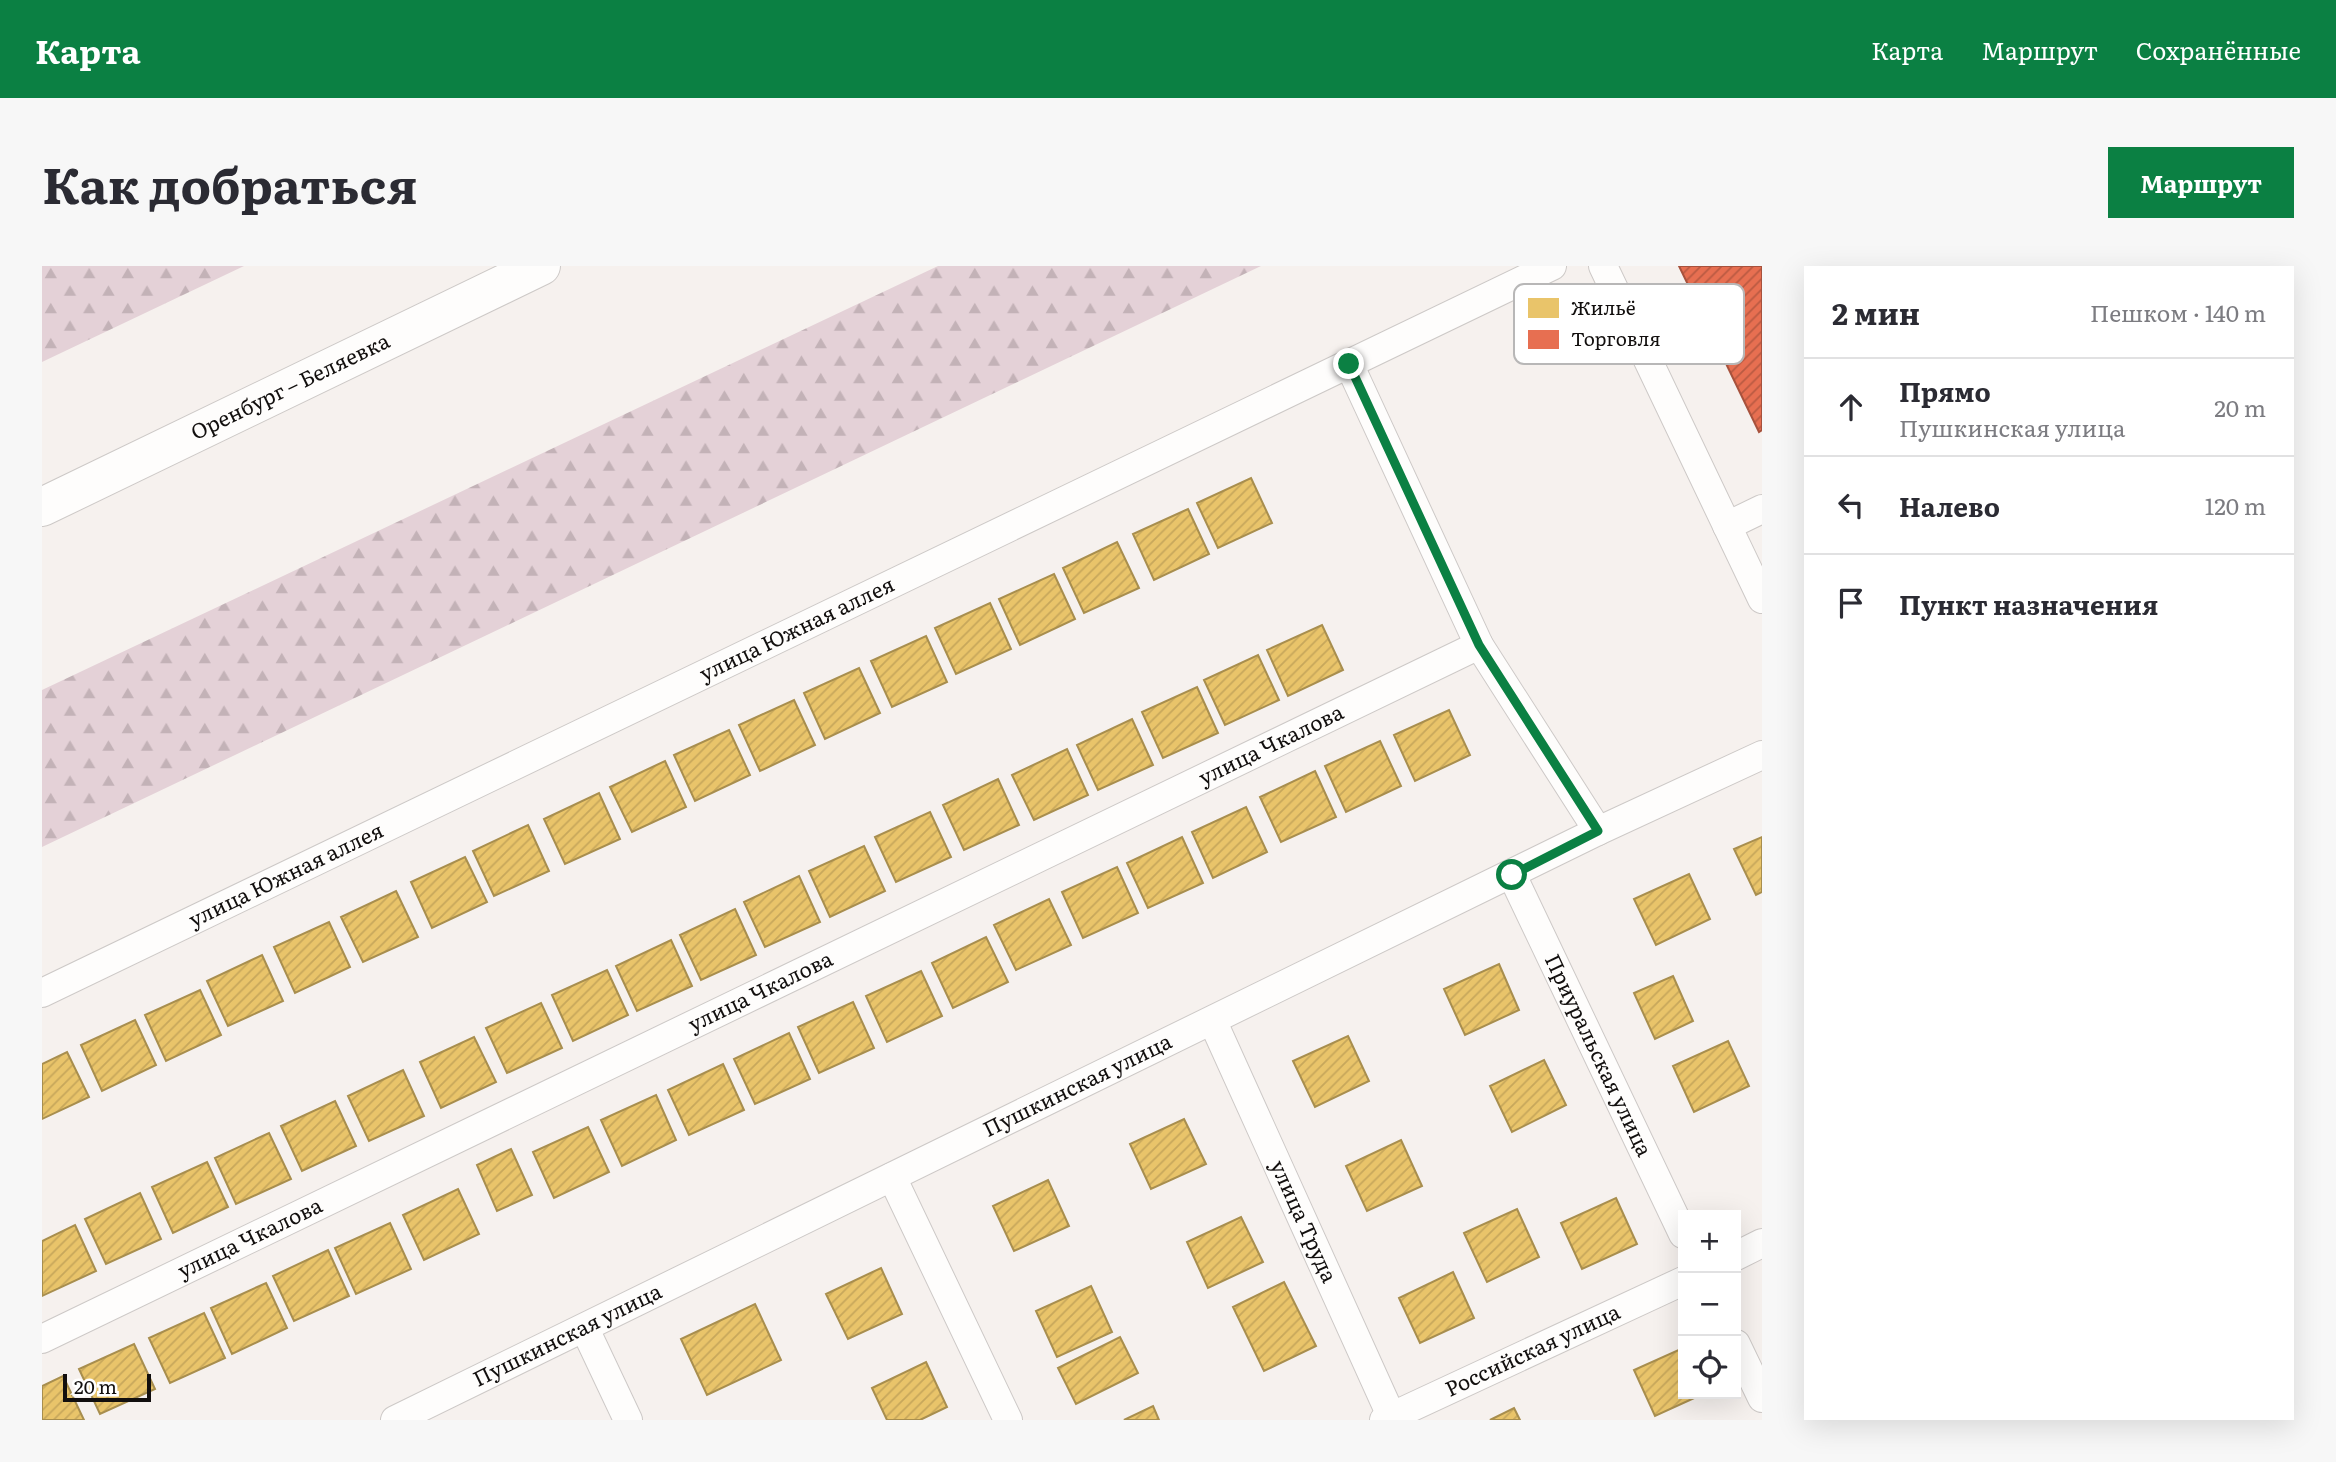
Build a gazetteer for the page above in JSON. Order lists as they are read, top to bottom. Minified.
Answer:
{"streets":{"main road":["Оренбург – Беляевка"],"street":["улица Южная аллея","улица Чкалова","Приуральская улица","Пушкинская улица","улица Труда","Российская улица"]},"crossings":[["Приуральская улица","Пушкинская улица"],["Пушкинская улица","улица Труда"],["улица Труда","Российская улица"]],"legend":["Жильё","Торговля"],"scale_bar":"20 m","page":{"header":"Карта","nav":["Карта","Маршрут","Сохранённые"],"title":"Как добраться","buttons":"Маршрут","heading":["2 мин","Пешком · 140 m"],"list":[["Прямо","Пушкинская улица","20 m"],["Налево","120 m"],"Пункт назначения"],"map_buttons":["+","−"],"scale":"20 m"}}
